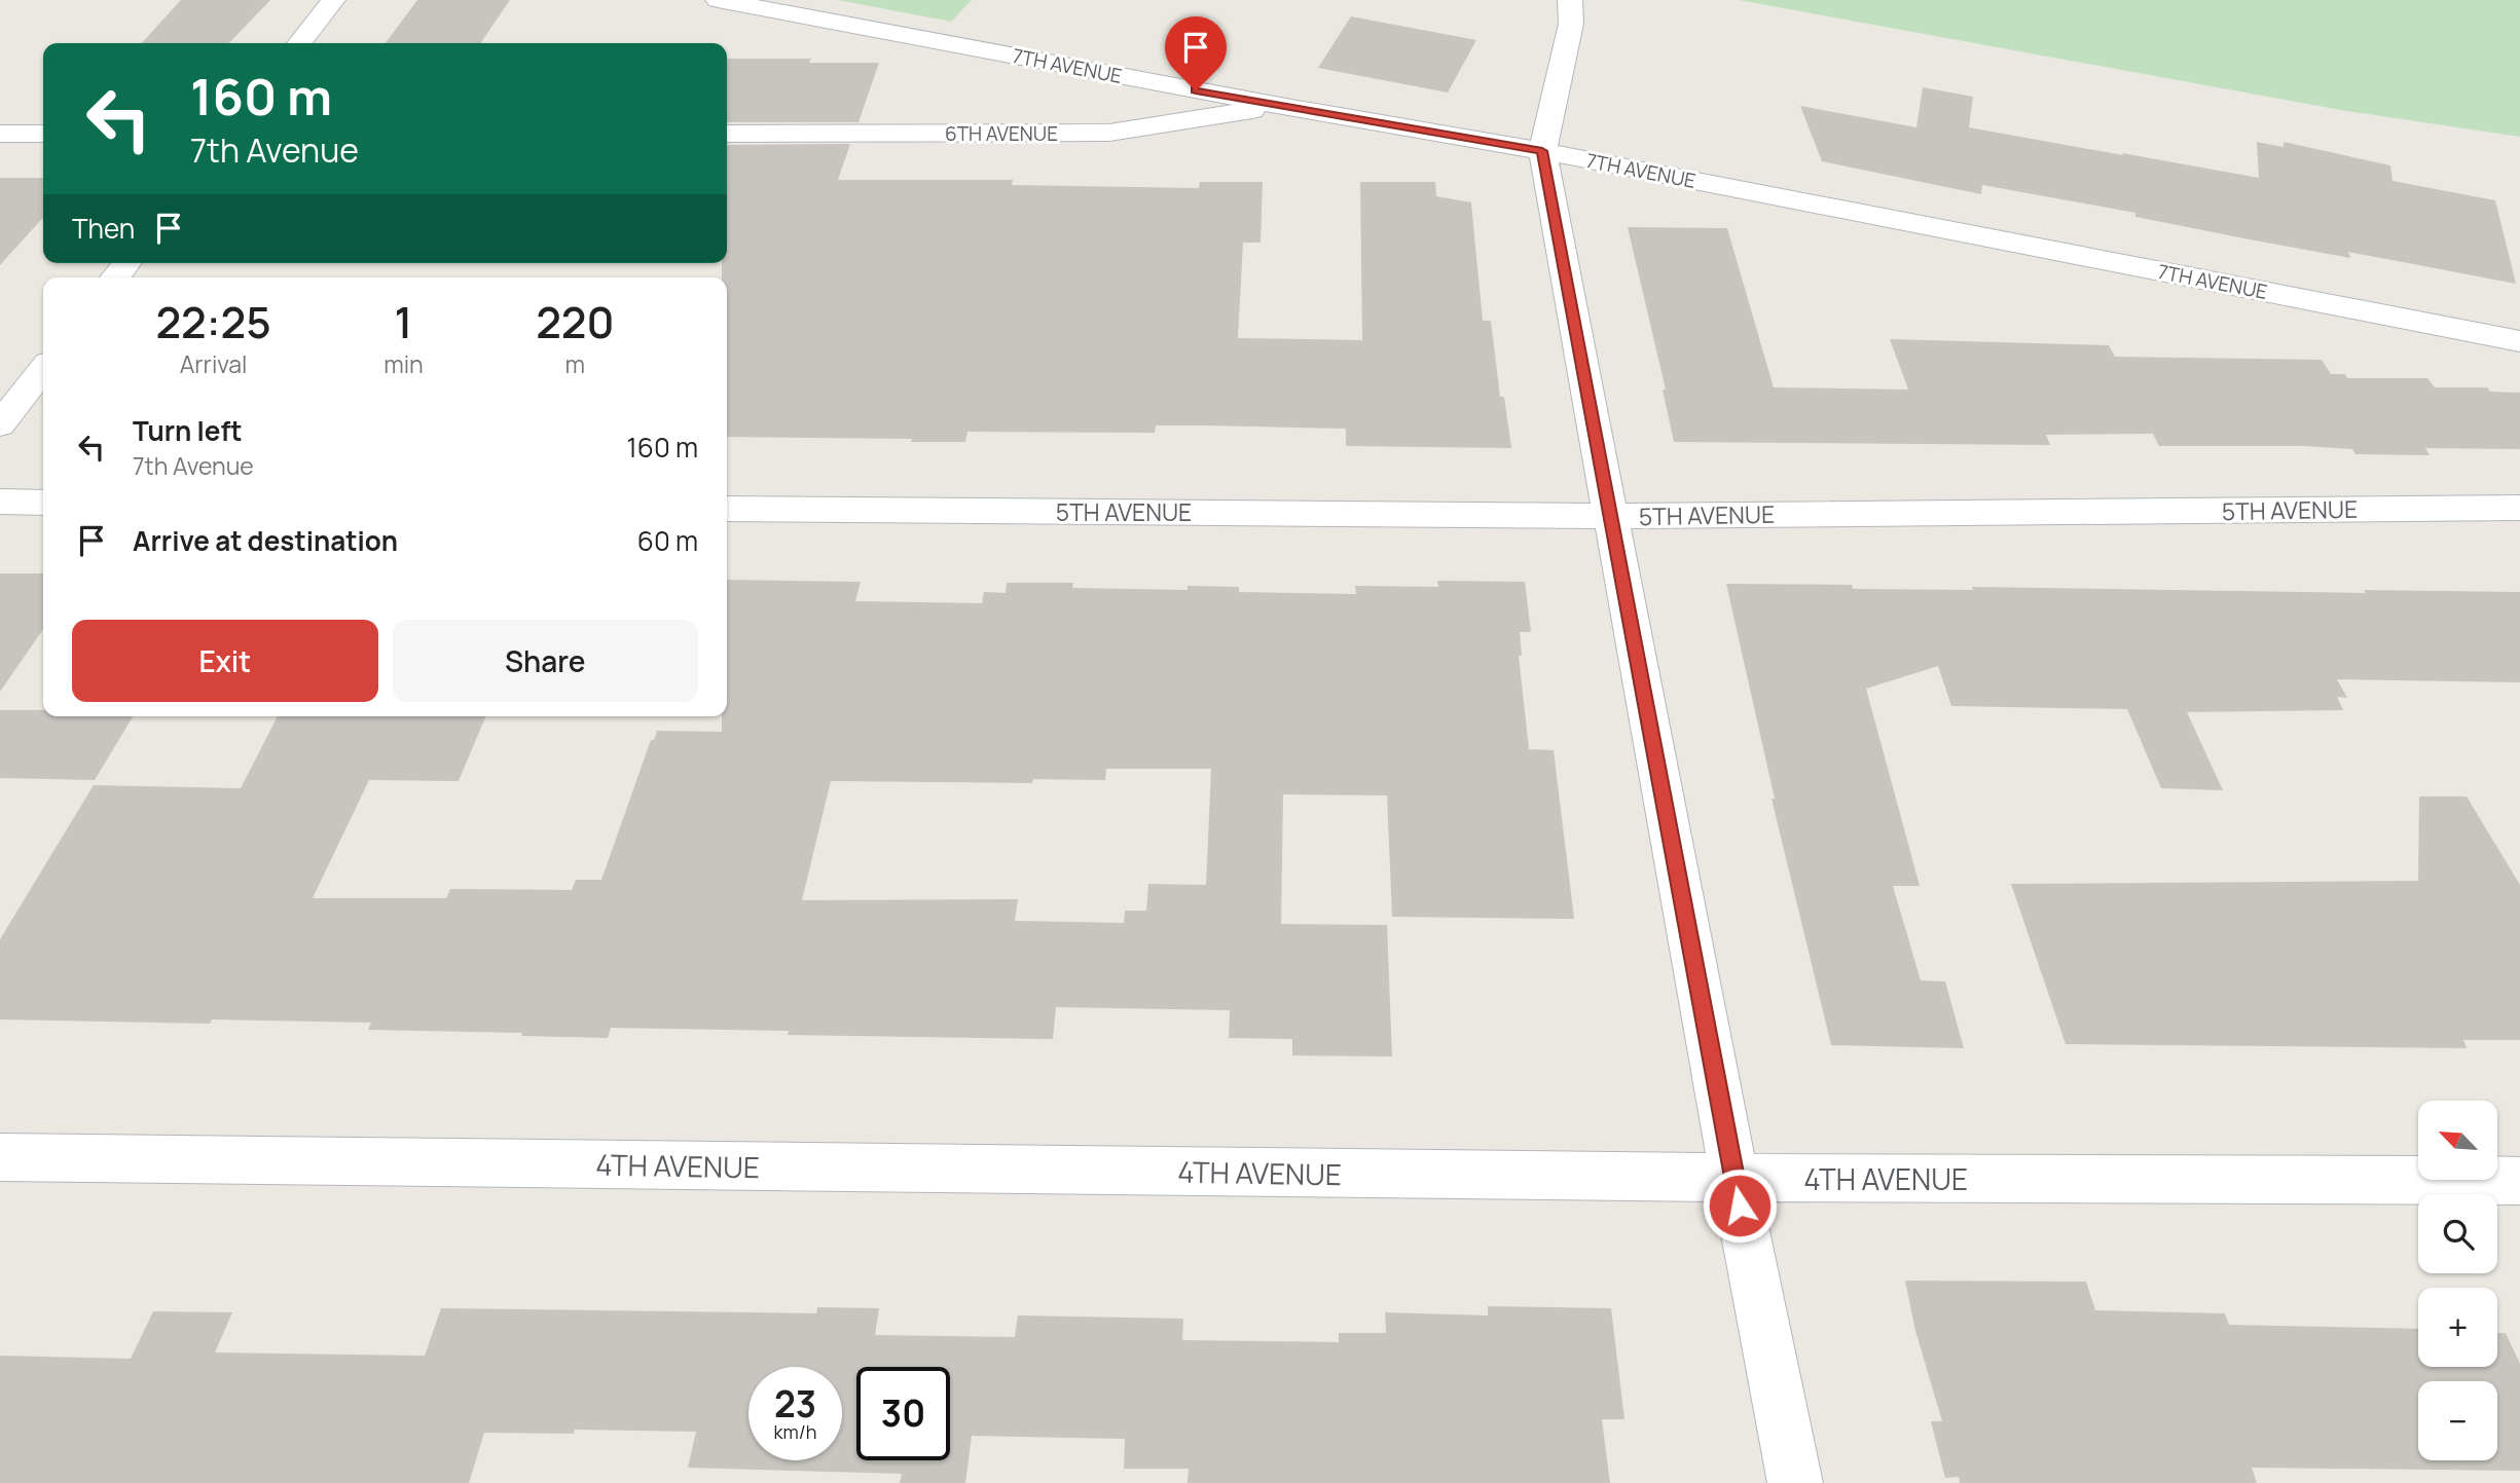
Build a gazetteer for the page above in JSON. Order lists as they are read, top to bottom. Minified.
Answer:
{"streets":{"street":["7TH AVENUE","6TH AVENUE","5TH AVENUE","4TH AVENUE"]},"crossings":[["7TH AVENUE","6TH AVENUE"]],"north":"top left","page":{"turn":["160 m","7th Avenue"],"then":"Then","eta":["22:25","Arrival","1","min","220","m"],"list":[{"name":"Turn left","note":"7th Avenue","value":"160 m"},{"name":"Arrive at destination","value":"60 m"}],"buttons":["Exit","Share"],"map_buttons":["+","−"],"speed":"23 km/h","limit":"30"}}
